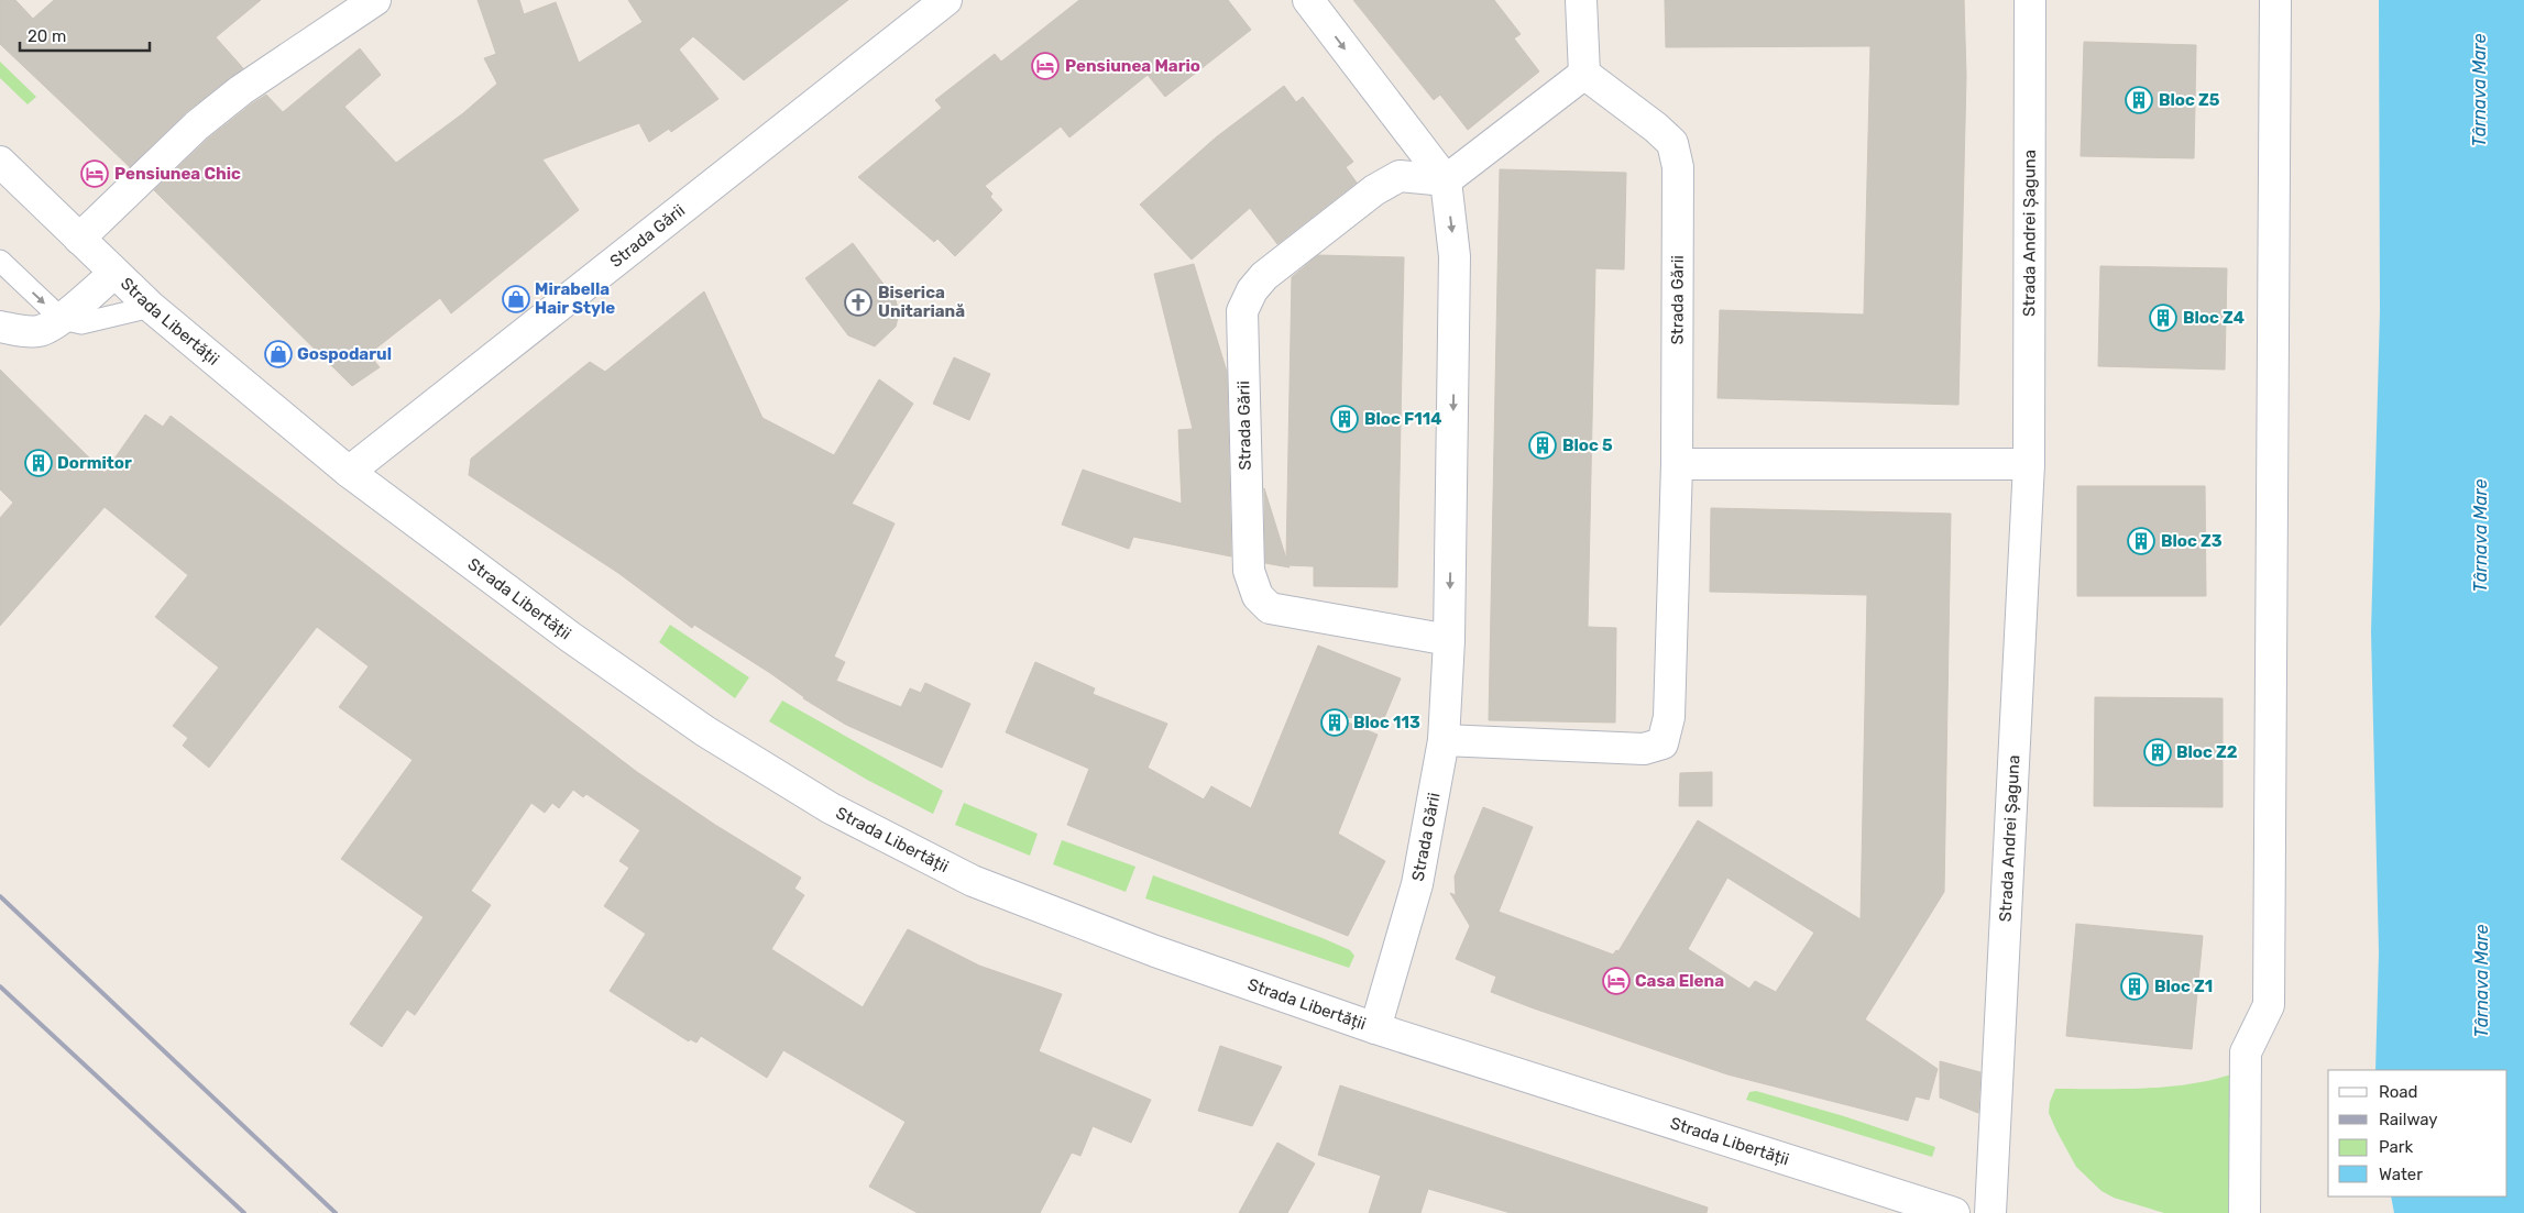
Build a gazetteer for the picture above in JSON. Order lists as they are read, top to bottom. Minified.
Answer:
{"streets":{"street":["Strada Andrei Șaguna","Strada Gării","Strada Libertății"]},"crossings":[["Strada Gării","Strada Libertății"]],"water":["Târnava Mare"],"places":{"hotel":["Pensiunea Mario","Pensiunea Chic","Casa Elena"],"building":["Bloc Z5","Bloc Z4","Bloc F114","Bloc 5","Dormitor","Bloc Z3","Bloc 113","Bloc Z2","Bloc Z1"],"shop":["Mirabella Hair Style","Gospodarul"],"church":["Biserica Unitariană"]},"legend":["Road","Railway","Park","Water"],"scale_bar":"20 m"}
